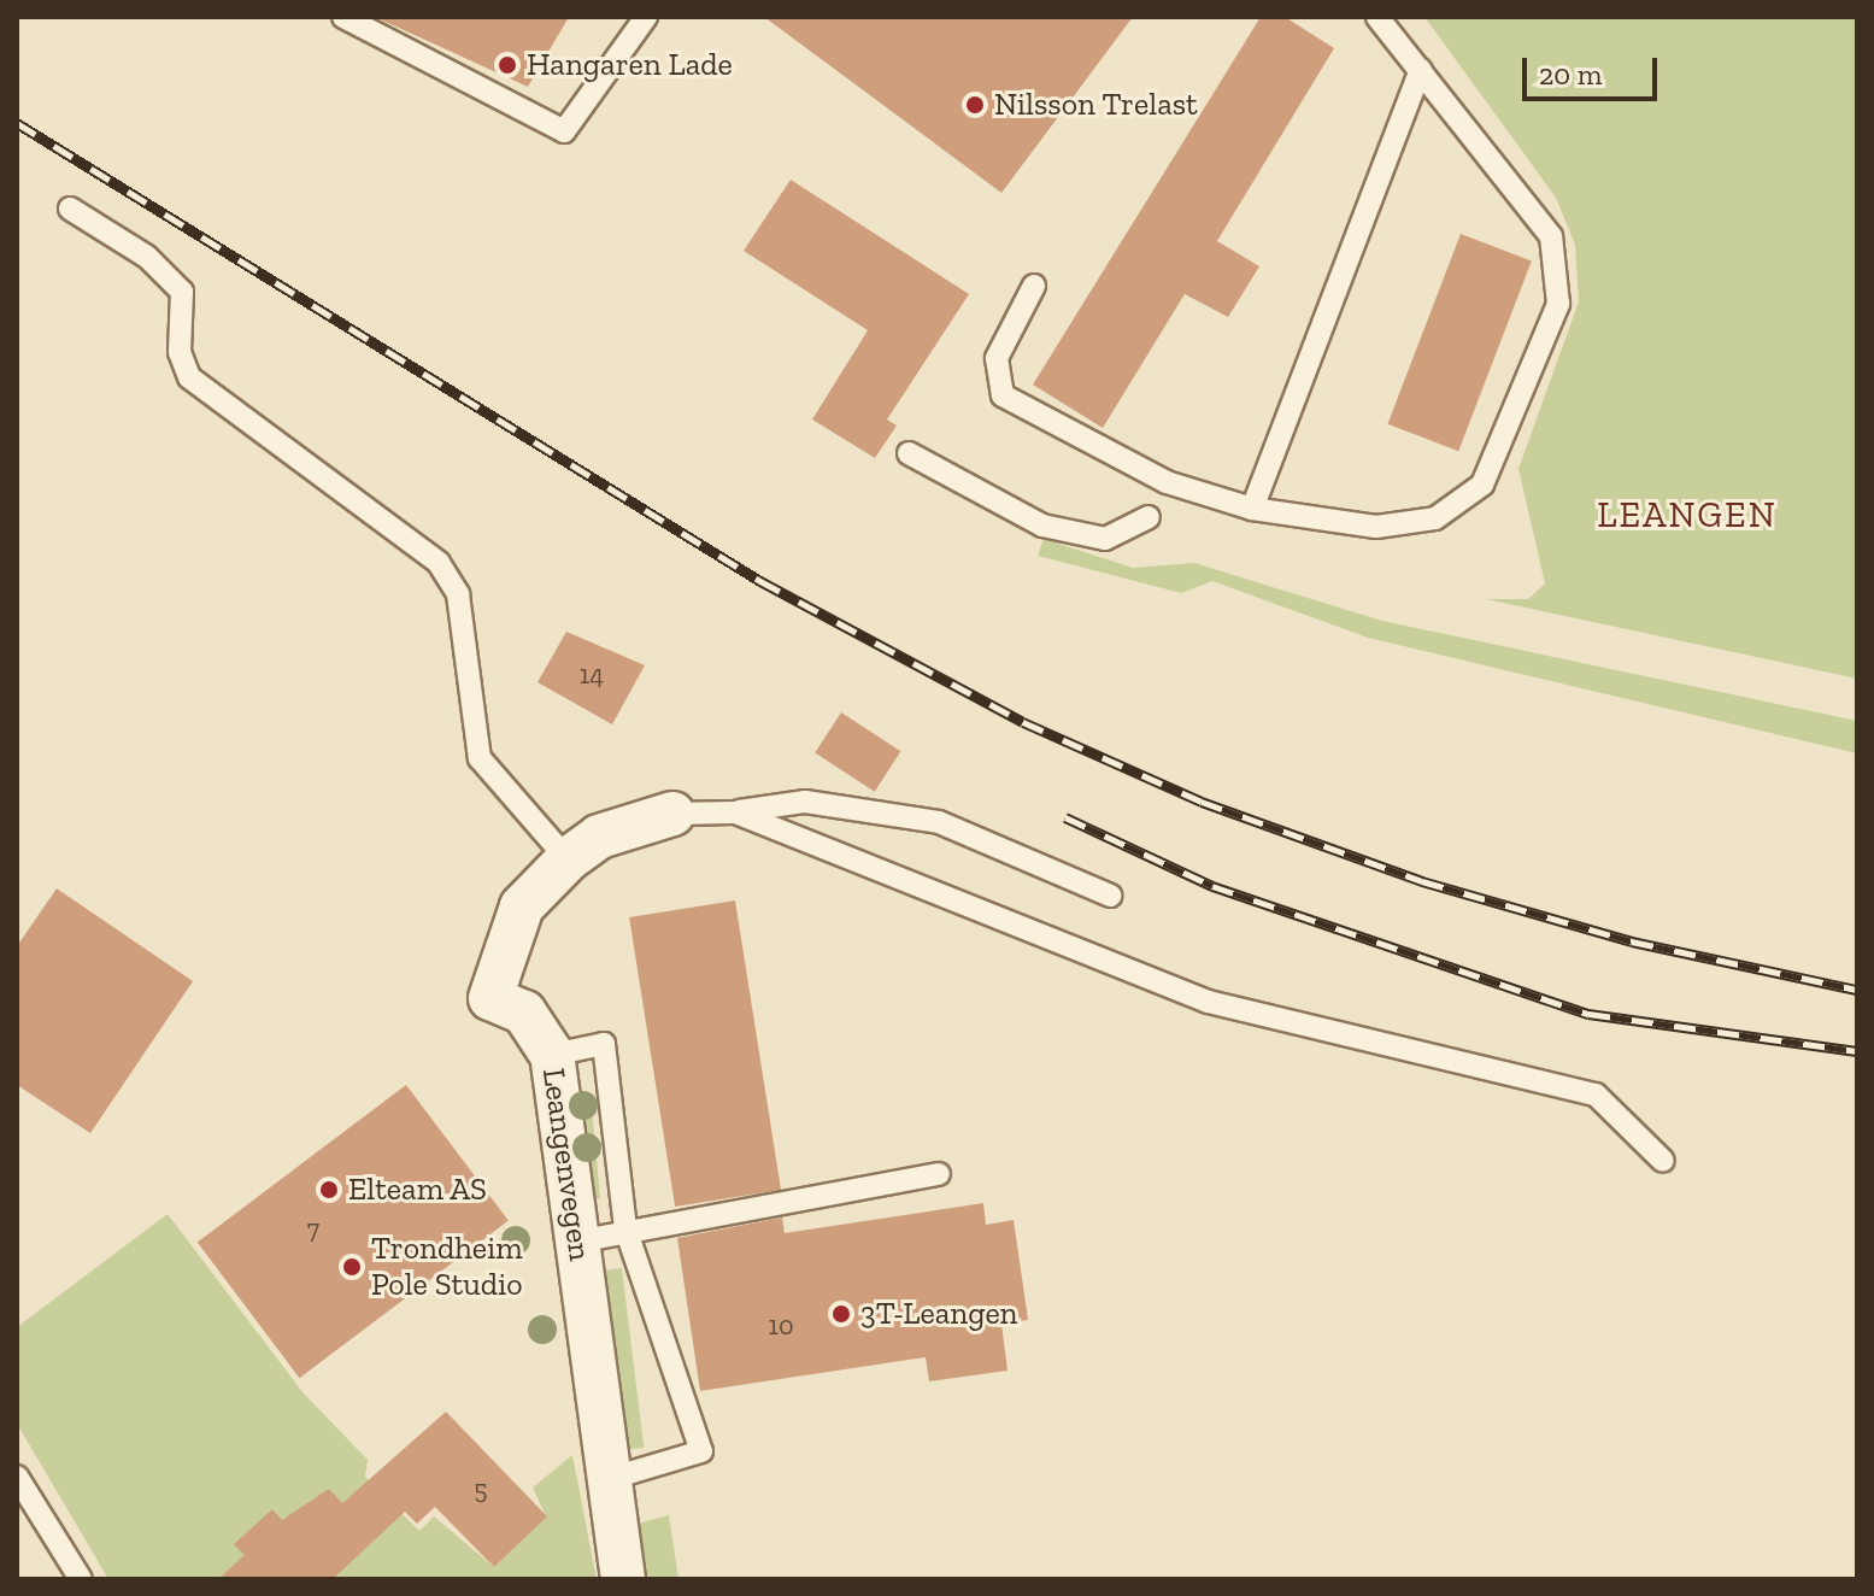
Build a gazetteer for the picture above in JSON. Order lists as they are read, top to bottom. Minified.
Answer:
{"streets":{"street":["Leangenvegen"]},"districts":["LEANGEN"],"places":["Hangaren Lade","Nilsson Trelast","Elteam AS","Trondheim Pole Studio","3T-Leangen"],"house_numbers":["14","7","10","5"],"scale_bar":"20 m"}
